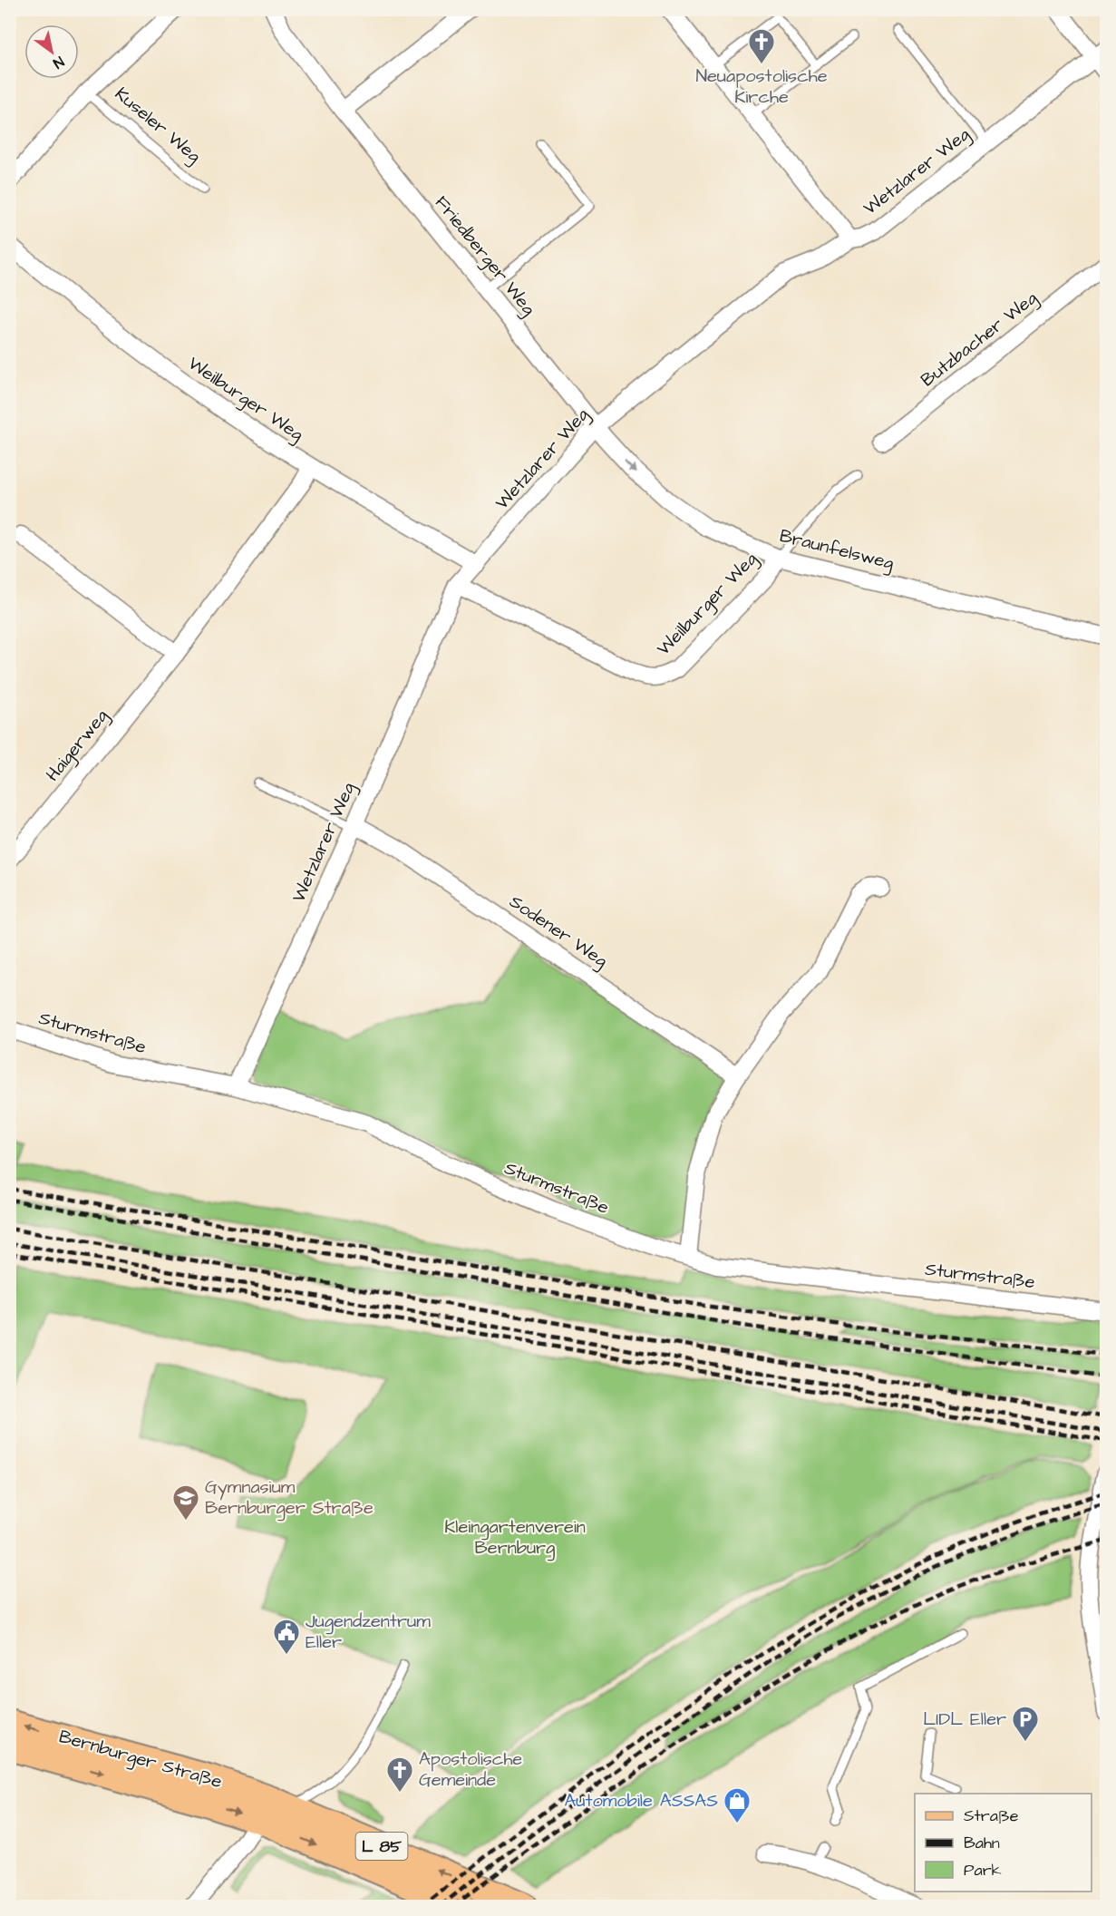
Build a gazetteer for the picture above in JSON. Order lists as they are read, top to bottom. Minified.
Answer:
{"streets":{"main road":["Bernburger Straße","L 85"],"street":["Kuseler Weg","Wetzlarer Weg","Friedberger Weg","Butzbacher Weg","Weilburger Weg","Braunfelsweg","Haigerweg","Sodener Weg","Sturmstraße"]},"crossings":[["Wetzlarer Weg","Friedberger Weg"],["Wetzlarer Weg","Weilburger Weg"],["Wetzlarer Weg","Braunfelsweg"],["Wetzlarer Weg","Sodener Weg"],["Wetzlarer Weg","Sturmstraße"],["Friedberger Weg","Braunfelsweg"],["Weilburger Weg","Braunfelsweg"],["Weilburger Weg","Haigerweg"],["Bernburger Straße","L 85"]],"one_way":["Braunfelsweg"],"parks":["Kleingartenverein Bernburg"],"places":{"church":["Neuapostolische Kirche","Apostolische Gemeinde"],"school or university":["Gymnasium Bernburger Straße"],"public building":["Jugendzentrum Eller"],"parking":["LIDL Eller"],"shop":["Automobile ASSAS"]},"legend":["Straße","Bahn","Park"],"north":"bottom right"}
